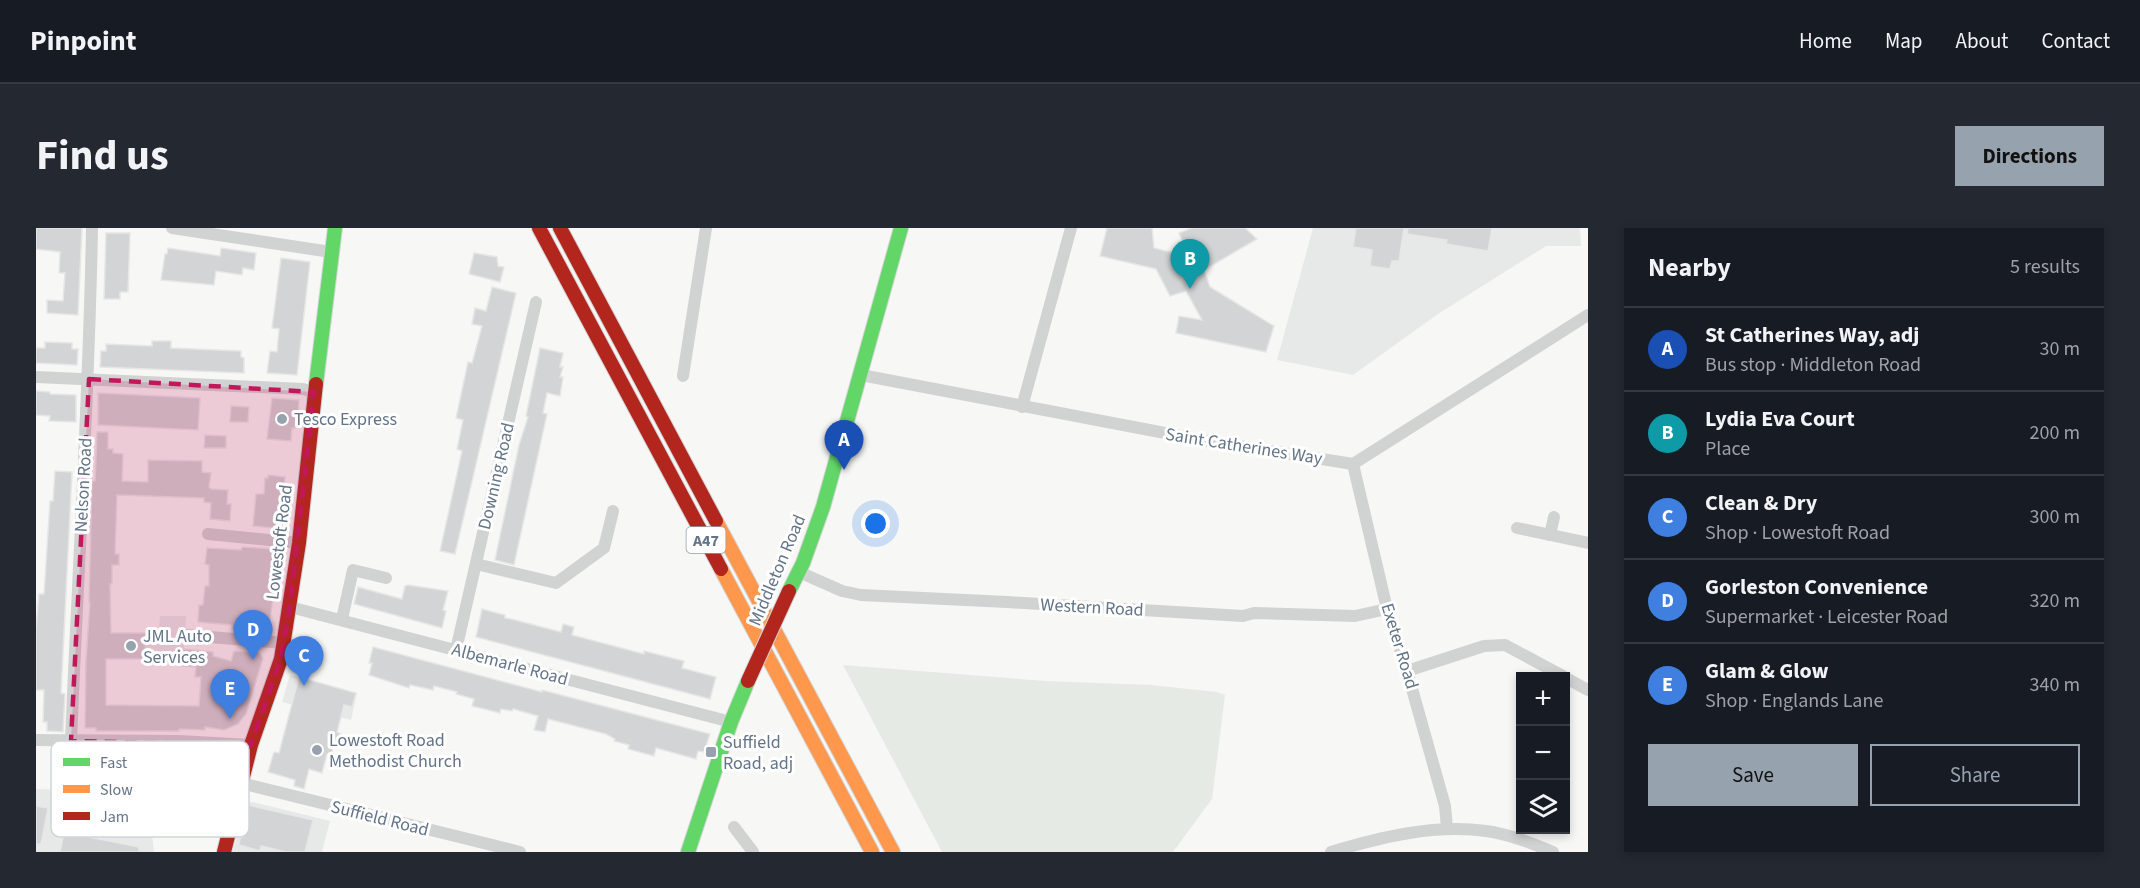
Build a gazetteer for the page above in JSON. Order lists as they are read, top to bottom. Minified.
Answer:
{"streets":{"main road":["A47","Lowestoft Road","Middleton Road"],"street":["Saint Catherines Way","Downing Road","Nelson Road","Western Road","Exeter Road","Albemarle Road","Suffield Road"]},"crossings":[["Saint Catherines Way","Middleton Road"],["Saint Catherines Way","Exeter Road"],["Downing Road","Albemarle Road"],["Lowestoft Road","Albemarle Road"],["Middleton Road","Western Road"],["Middleton Road","Albemarle Road"],["Western Road","Exeter Road"]],"places":{"other":["Tesco Express","JML Auto Services","Lowestoft Road Methodist Church"],"transit":["Suffield Road, adj"]},"legend":["Fast","Slow","Jam"],"page":{"header":"Pinpoint","nav":["Home","Map","About","Contact"],"title":"Find us","buttons":["Directions",["Save","Share"]],"heading":["Nearby","5 results"],"pins":["B","A","D","C","E"],"list":[{"mark":"A","name":"St Catherines Way, adj","note":"Bus stop · Middleton Road","value":"30 m"},{"mark":"B","name":"Lydia Eva Court","note":"Place","value":"200 m"},{"mark":"C","name":"Clean & Dry","note":"Shop · Lowestoft Road","value":"300 m"},{"mark":"D","name":"Gorleston Convenience","note":"Supermarket · Leicester Road","value":"320 m"},{"mark":"E","name":"Glam & Glow","note":"Shop · Englands Lane","value":"340 m"}],"map_buttons":["+","−"]}}
